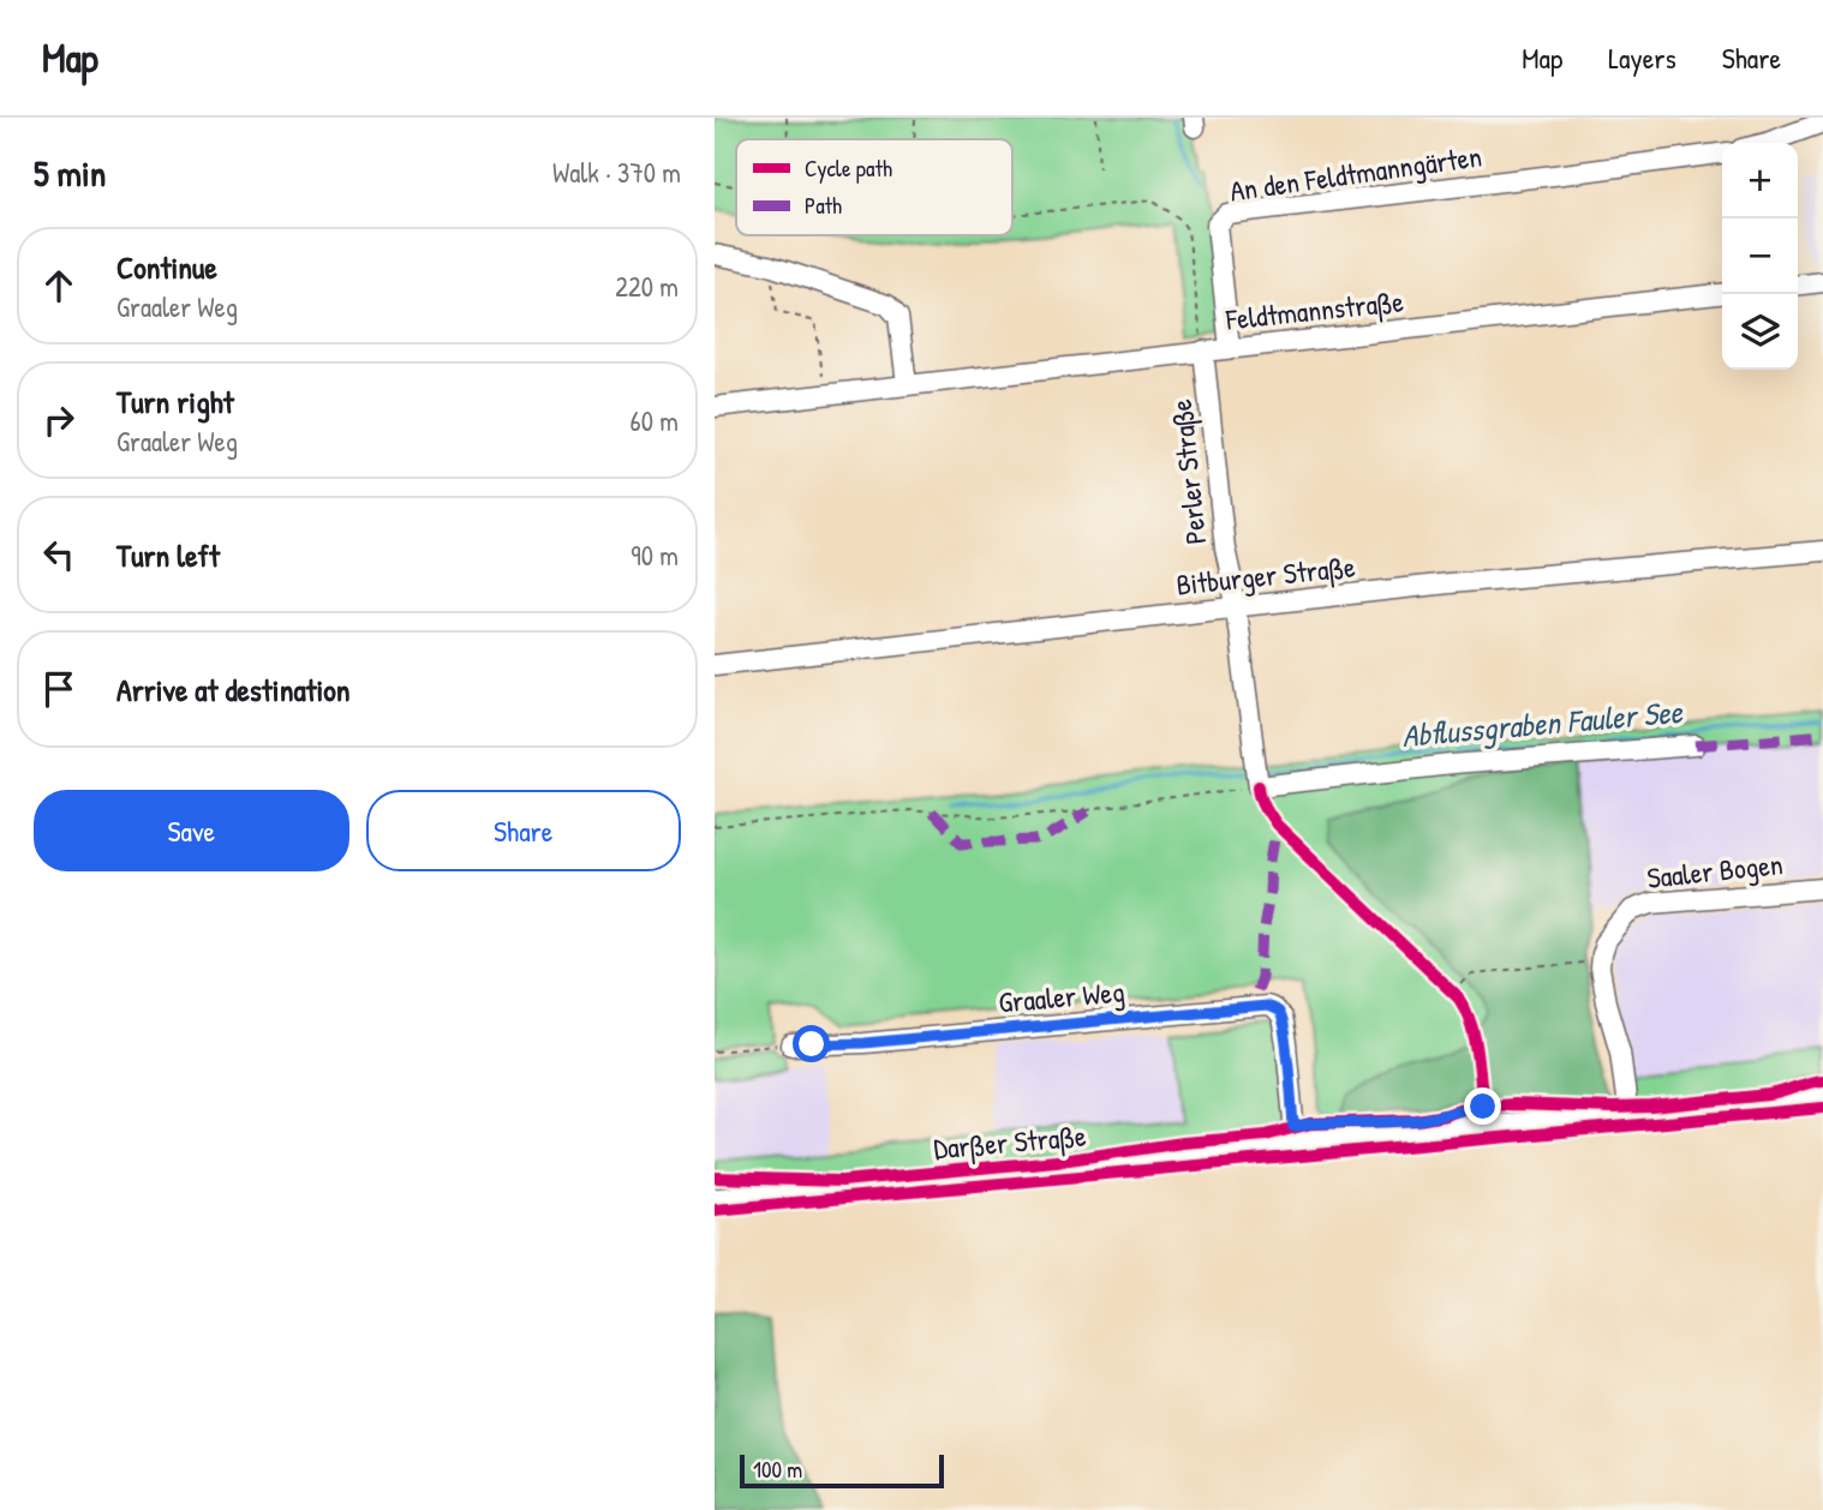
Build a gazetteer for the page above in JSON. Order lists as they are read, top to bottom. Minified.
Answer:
{"streets":{"main road":["Darßer Straße"],"street":["An den Feldtmanngärten","Feldtmannstraße","Perler Straße","Bitburger Straße","Saaler Bogen","Graaler Weg"]},"crossings":[["An den Feldtmanngärten","Feldtmannstraße"],["Feldtmannstraße","Perler Straße"],["Perler Straße","Bitburger Straße"],["Saaler Bogen","Darßer Straße"],["Graaler Weg","Darßer Straße"]],"water":["Abflussgraben Fauler See"],"legend":["Cycle path","Path"],"scale_bar":"100 m","page":{"header":"Map","nav":["Map","Layers","Share"],"heading":["5 min","Walk · 370 m"],"map_buttons":["+","−"],"list":[["Continue","Graaler Weg","220 m"],["Turn right","Graaler Weg","60 m"],["Turn left","90 m"],"Arrive at destination"],"buttons":["Save","Share"],"scale":"100 m"}}
